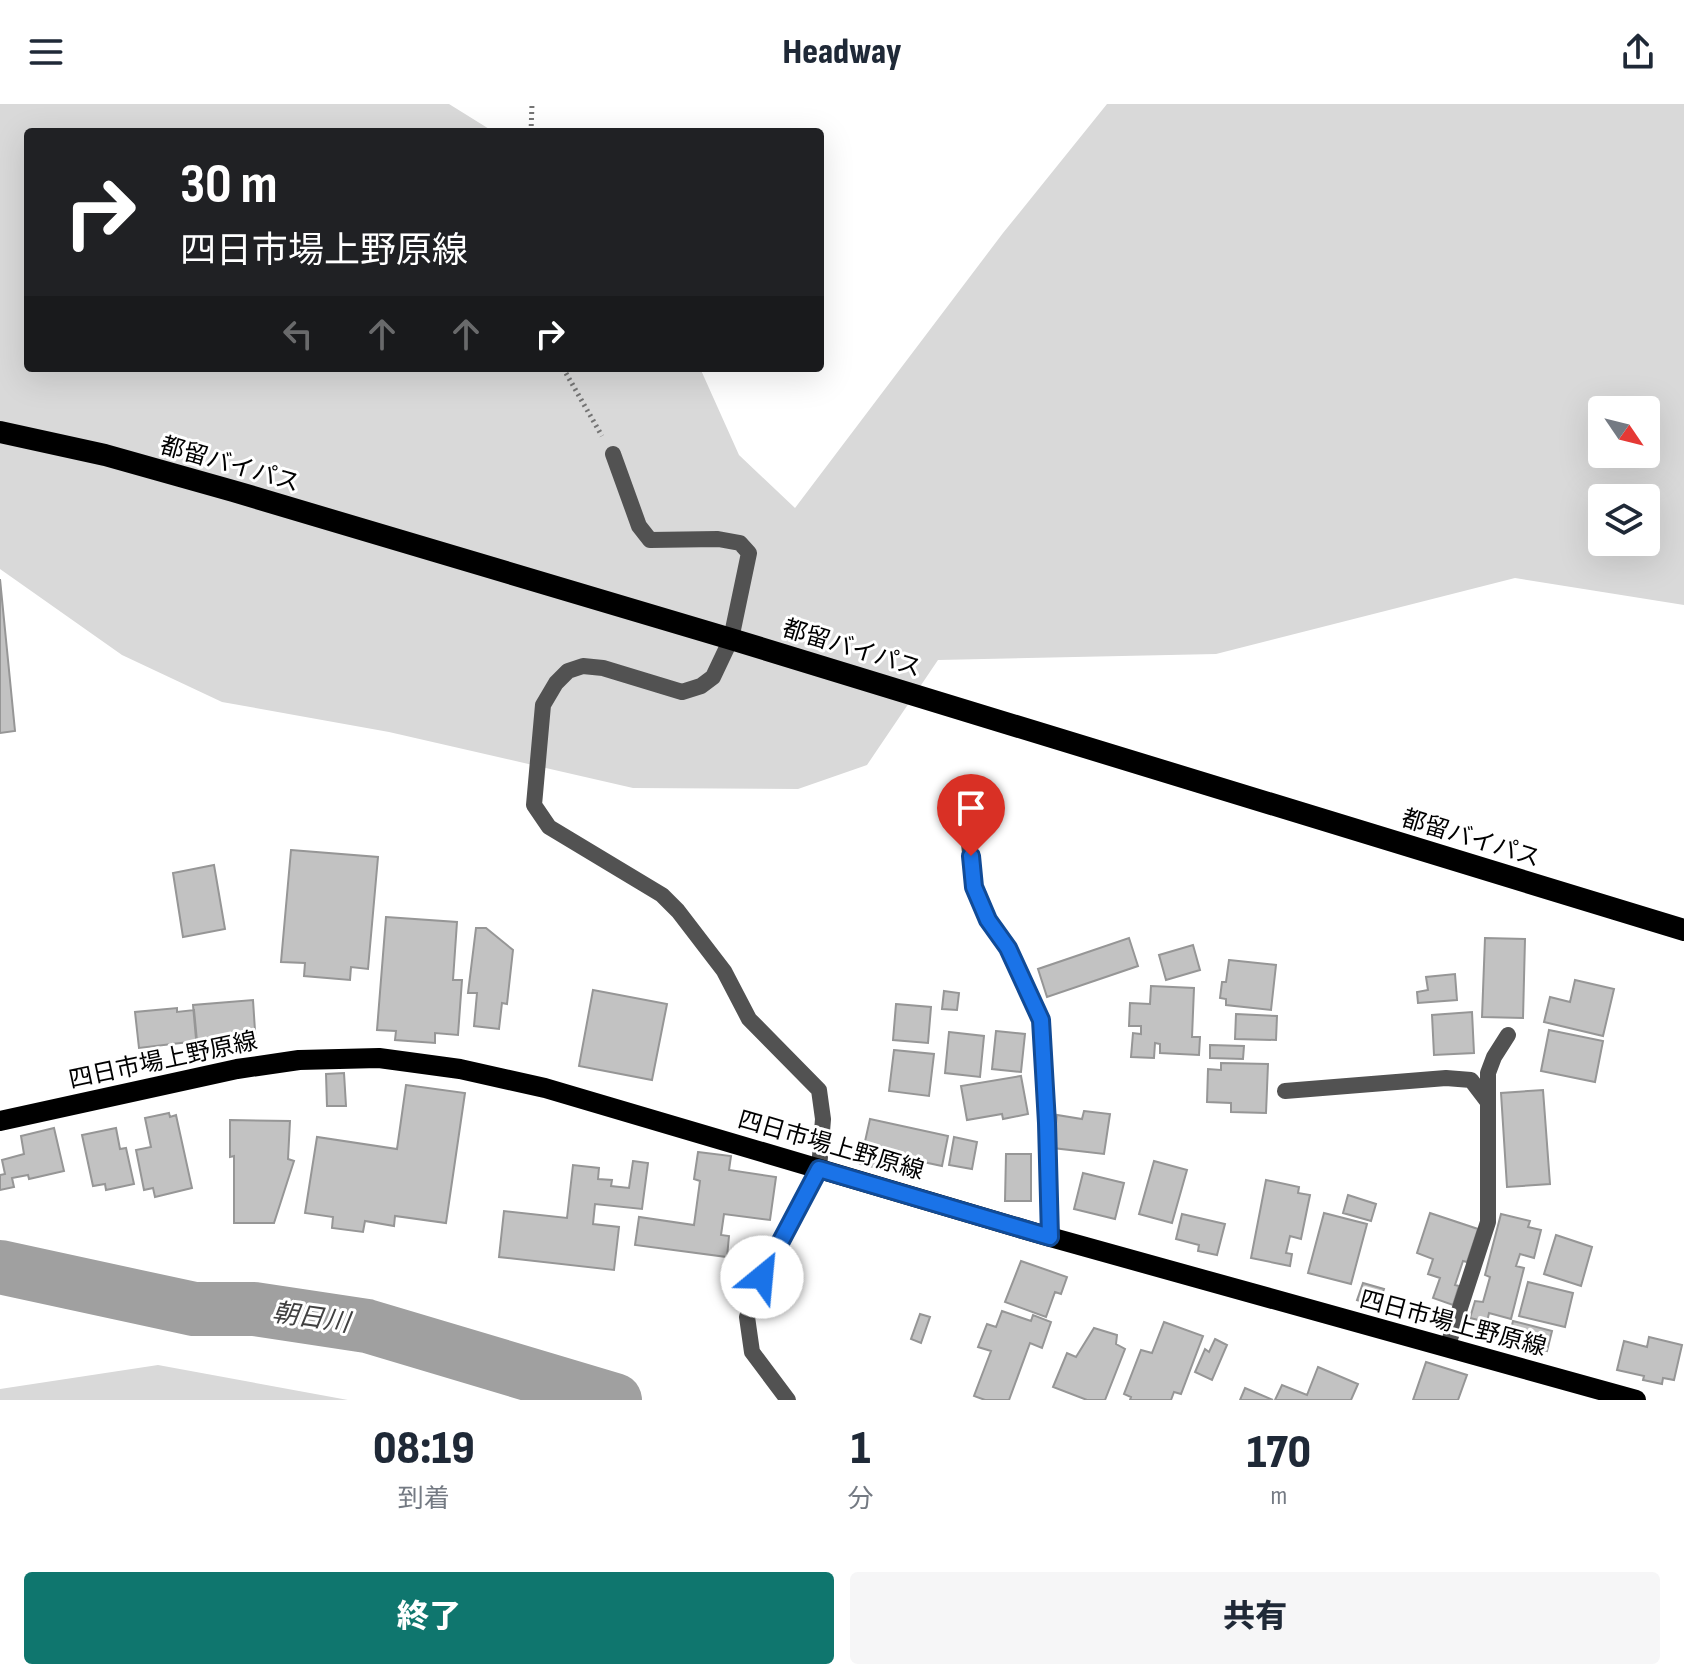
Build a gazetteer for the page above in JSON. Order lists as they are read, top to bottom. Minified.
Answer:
{"streets":{"highway":["都留バイパス"],"main road":["四日市場上野原線"]},"water":["朝日川"],"north":"bottom right","page":{"header":"Headway","turn":["30 m","四日市場上野原線"],"eta":["08:19","到着","1","分","170","m"],"buttons":["終了","共有"]}}
